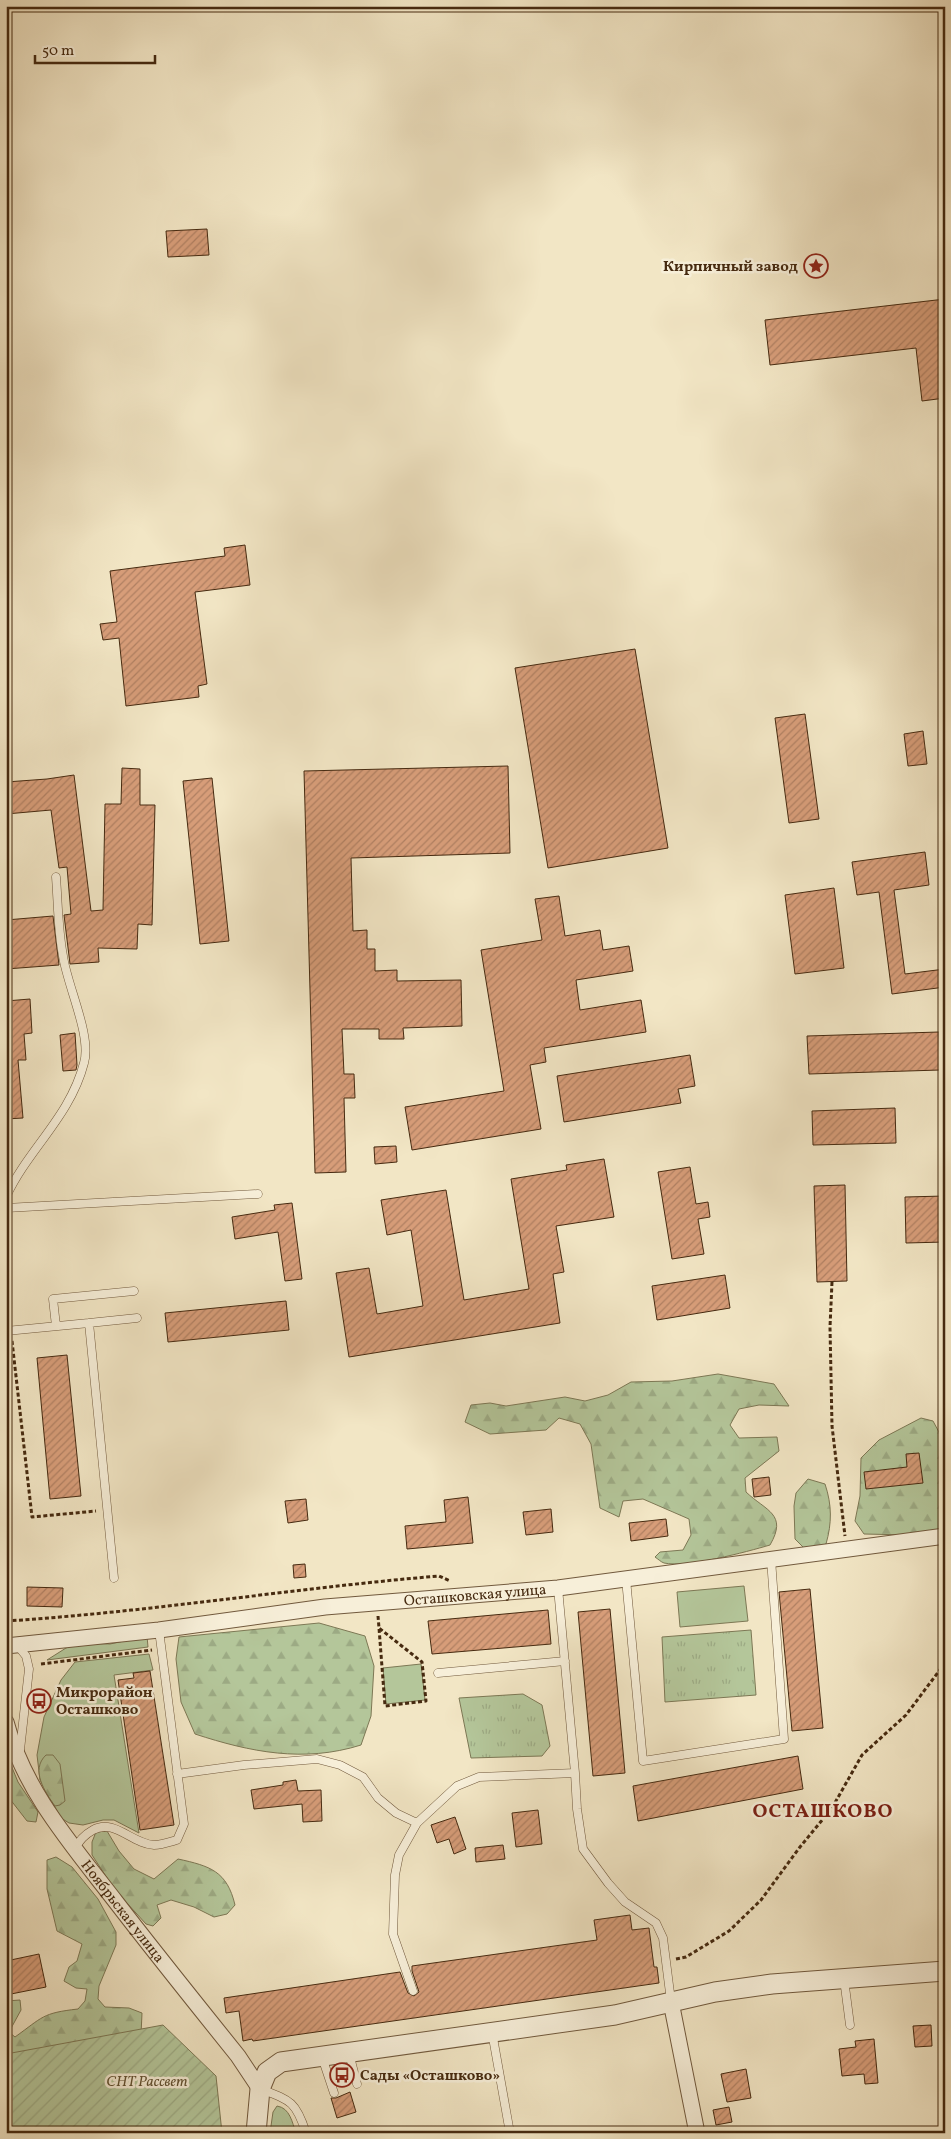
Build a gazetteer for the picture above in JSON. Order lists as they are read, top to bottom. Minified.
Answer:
{"streets":{"street":["Осташковская улица","Ноябрьская улица"]},"districts":["ОСТАШКОВО"],"parks":["СНТ Рассвет"],"places":{"place":["Кирпичный завод"],"bus stop":["Микрорайон Осташково","Сады «Осташково»"]},"scale_bar":"50 m"}
